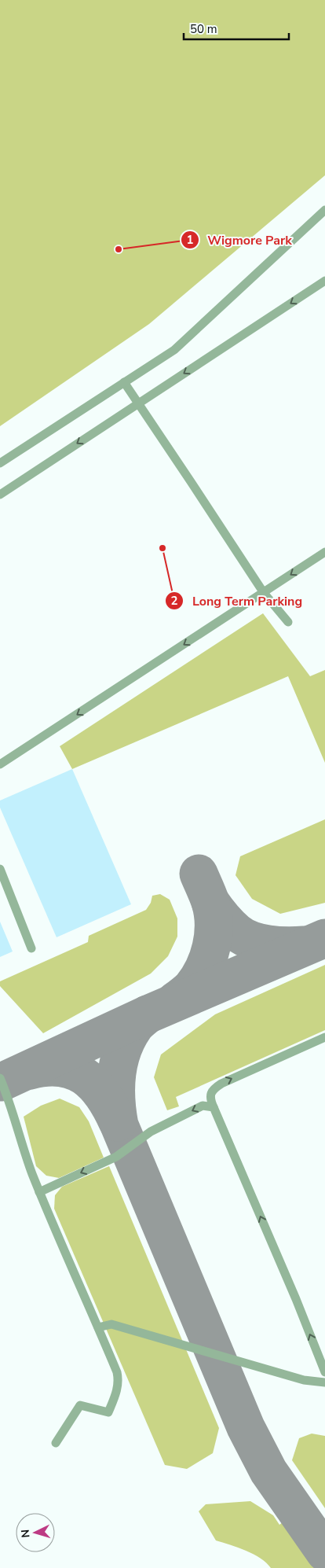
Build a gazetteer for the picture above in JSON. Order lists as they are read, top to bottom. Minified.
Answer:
{"places":["Wigmore Park","Long Term Parking"],"scale_bar":"50 m","north":"left"}
